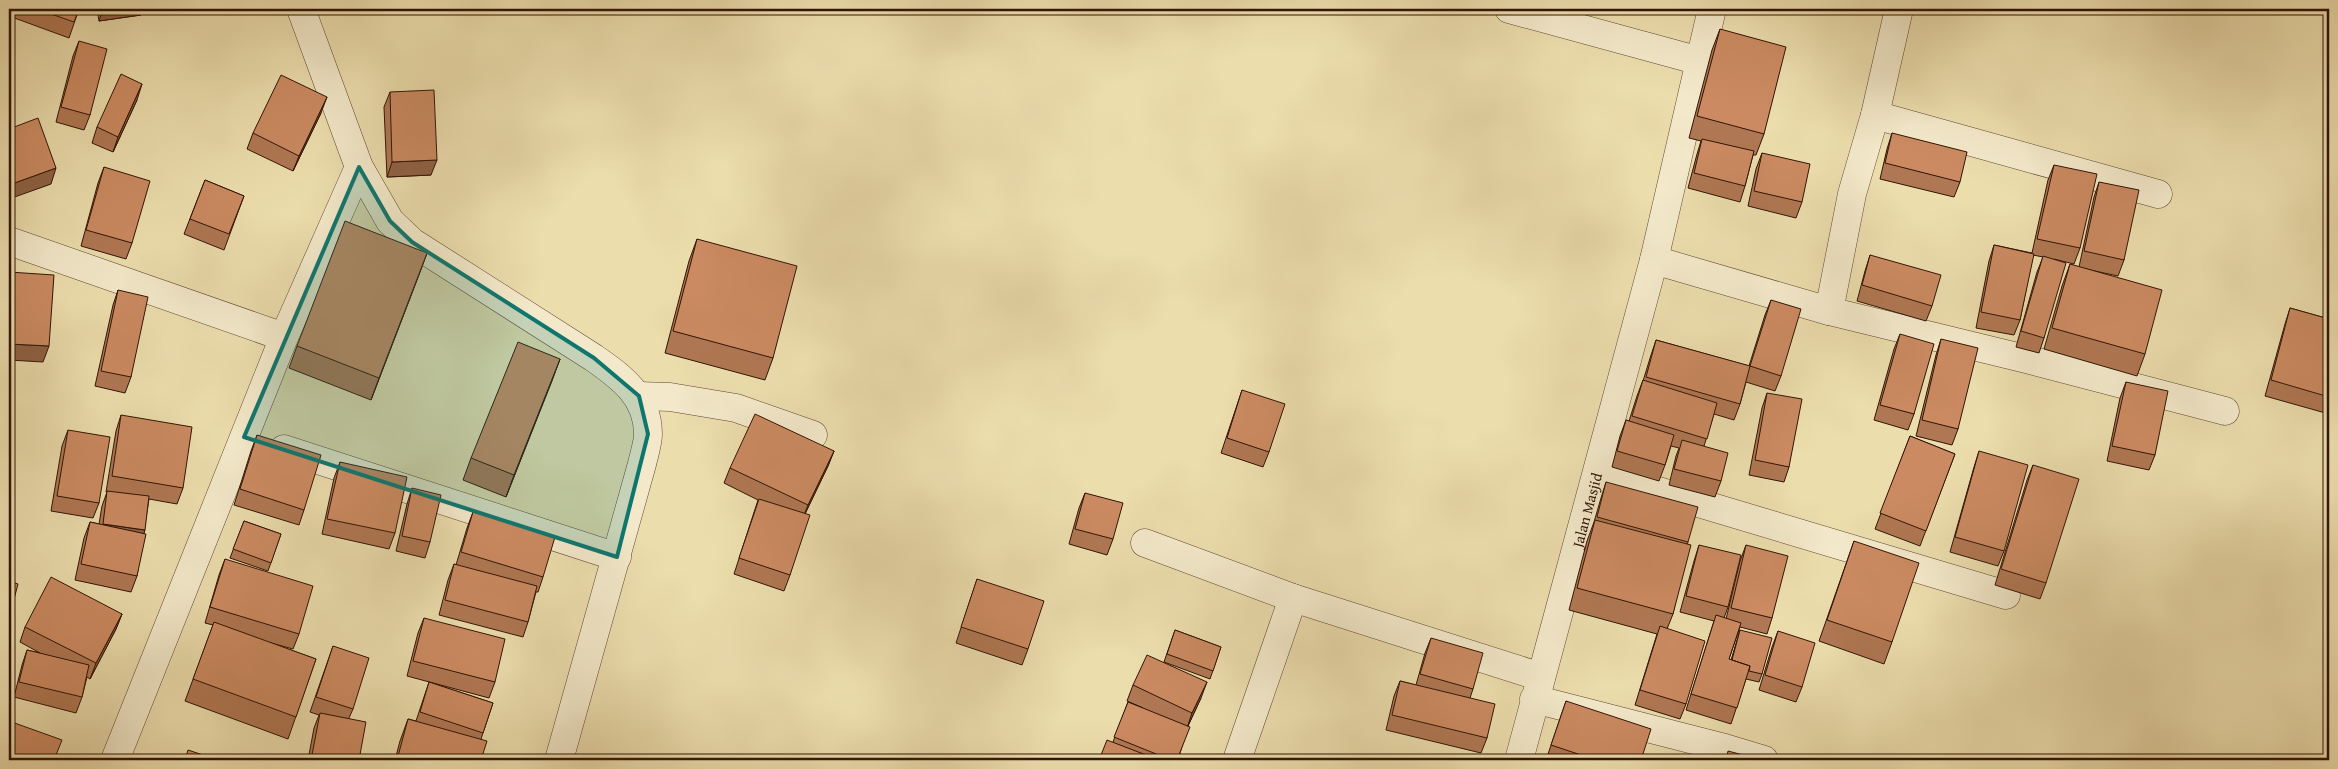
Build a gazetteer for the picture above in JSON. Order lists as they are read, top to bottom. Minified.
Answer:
{"streets":{"street":["Jalan Masjid"]}}
